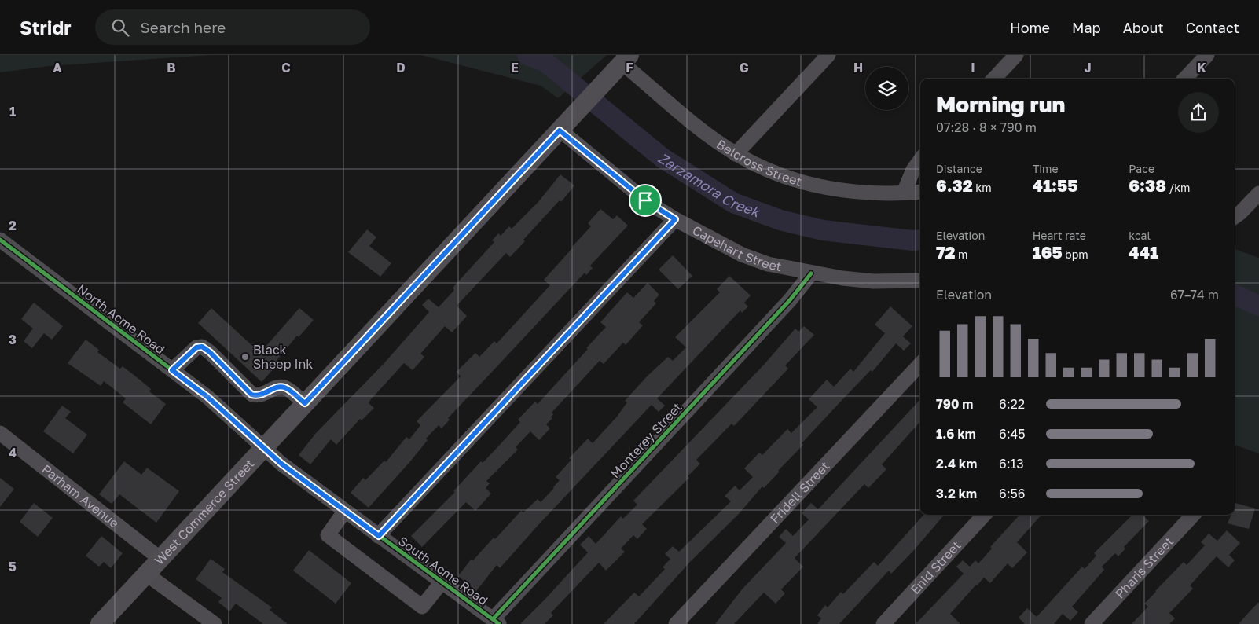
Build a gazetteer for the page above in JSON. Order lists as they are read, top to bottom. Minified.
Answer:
{"streets":{"main road":["West Commerce Street"],"street":["Belcross Street","Capehart Street","North Acme Road","Monterey Street","Fridell Street","Parham Avenue","Enid Street","Pharis Street","South Acme Road"]},"crossings":[["Belcross Street","West Commerce Street"],["Capehart Street","Monterey Street"],["Capehart Street","West Commerce Street"],["North Acme Road","West Commerce Street"],["North Acme Road","South Acme Road"],["Monterey Street","South Acme Road"],["Parham Avenue","West Commerce Street"],["West Commerce Street","South Acme Road"]],"water":["Zarzamora Creek"],"places":["Black Sheep Ink"],"page":{"header":"Stridr","search":"Search here","nav":["Home","Map","About","Contact"],"heading":["Morning run","07:28 · 8 × 790 m"],"stats":[["Distance","6.32 km"],["Time","41:55"],["Pace","6:38 /km"],["Elevation","72 m"],["Heart rate","165 bpm"],["kcal","441"]],"chart":["Elevation","67–74 m"],"list":[{"name":"790 m","note":"6:22"},{"name":"1.6 km","note":"6:45"},{"name":"2.4 km","note":"6:13"},{"name":"3.2 km","note":"6:56"}]},"grid":{"columns":["A","B","C","D","E","F","G","H","I","J","K"],"rows":["1","2","3","4","5"]}}
